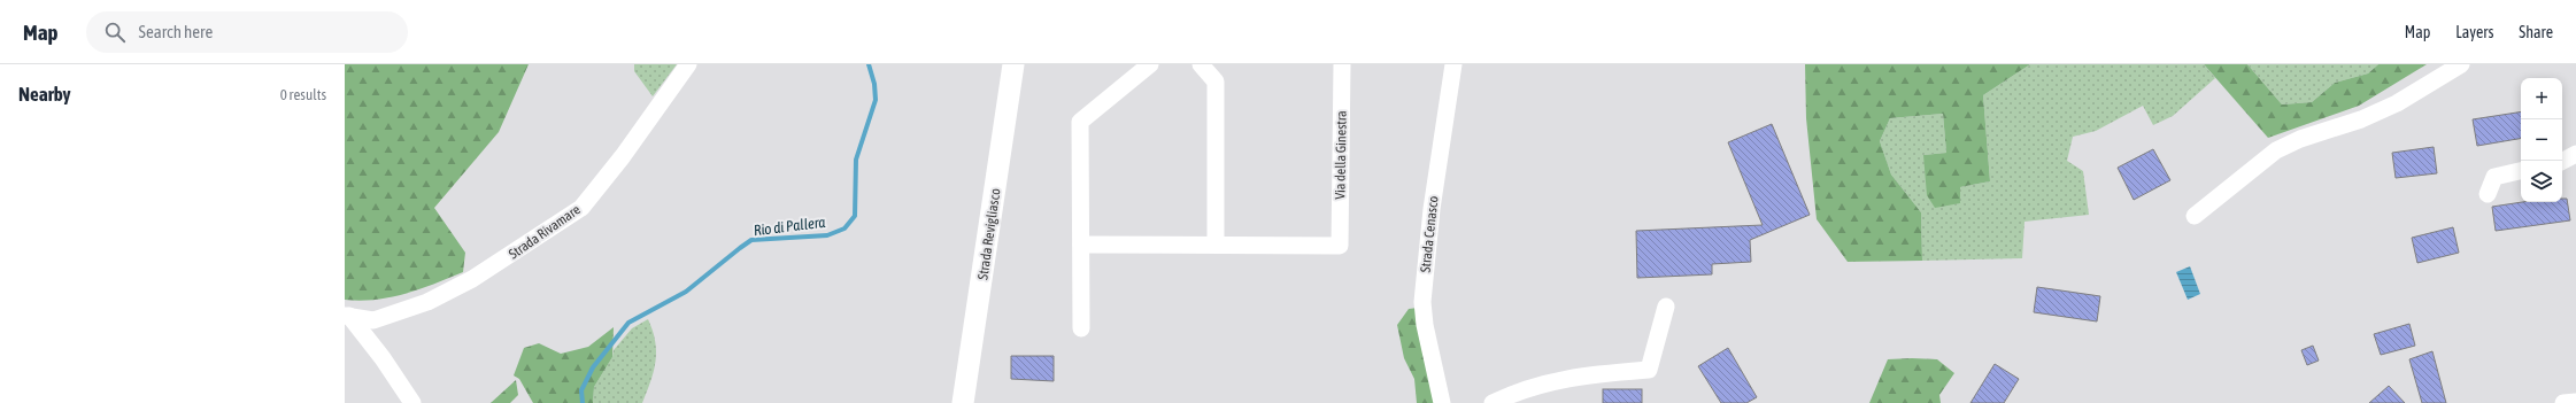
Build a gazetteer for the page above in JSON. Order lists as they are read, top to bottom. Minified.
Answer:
{"streets":{"street":["Via della Ginestra","Strada Rivamare","Strada Revigliasco","Strada Cenasco"]},"water":["Rio di Pallera"],"page":{"header":"Map","search":"Search here","nav":["Map","Layers","Share"],"heading":["Nearby","0 results"],"map_buttons":["+","−"]}}
